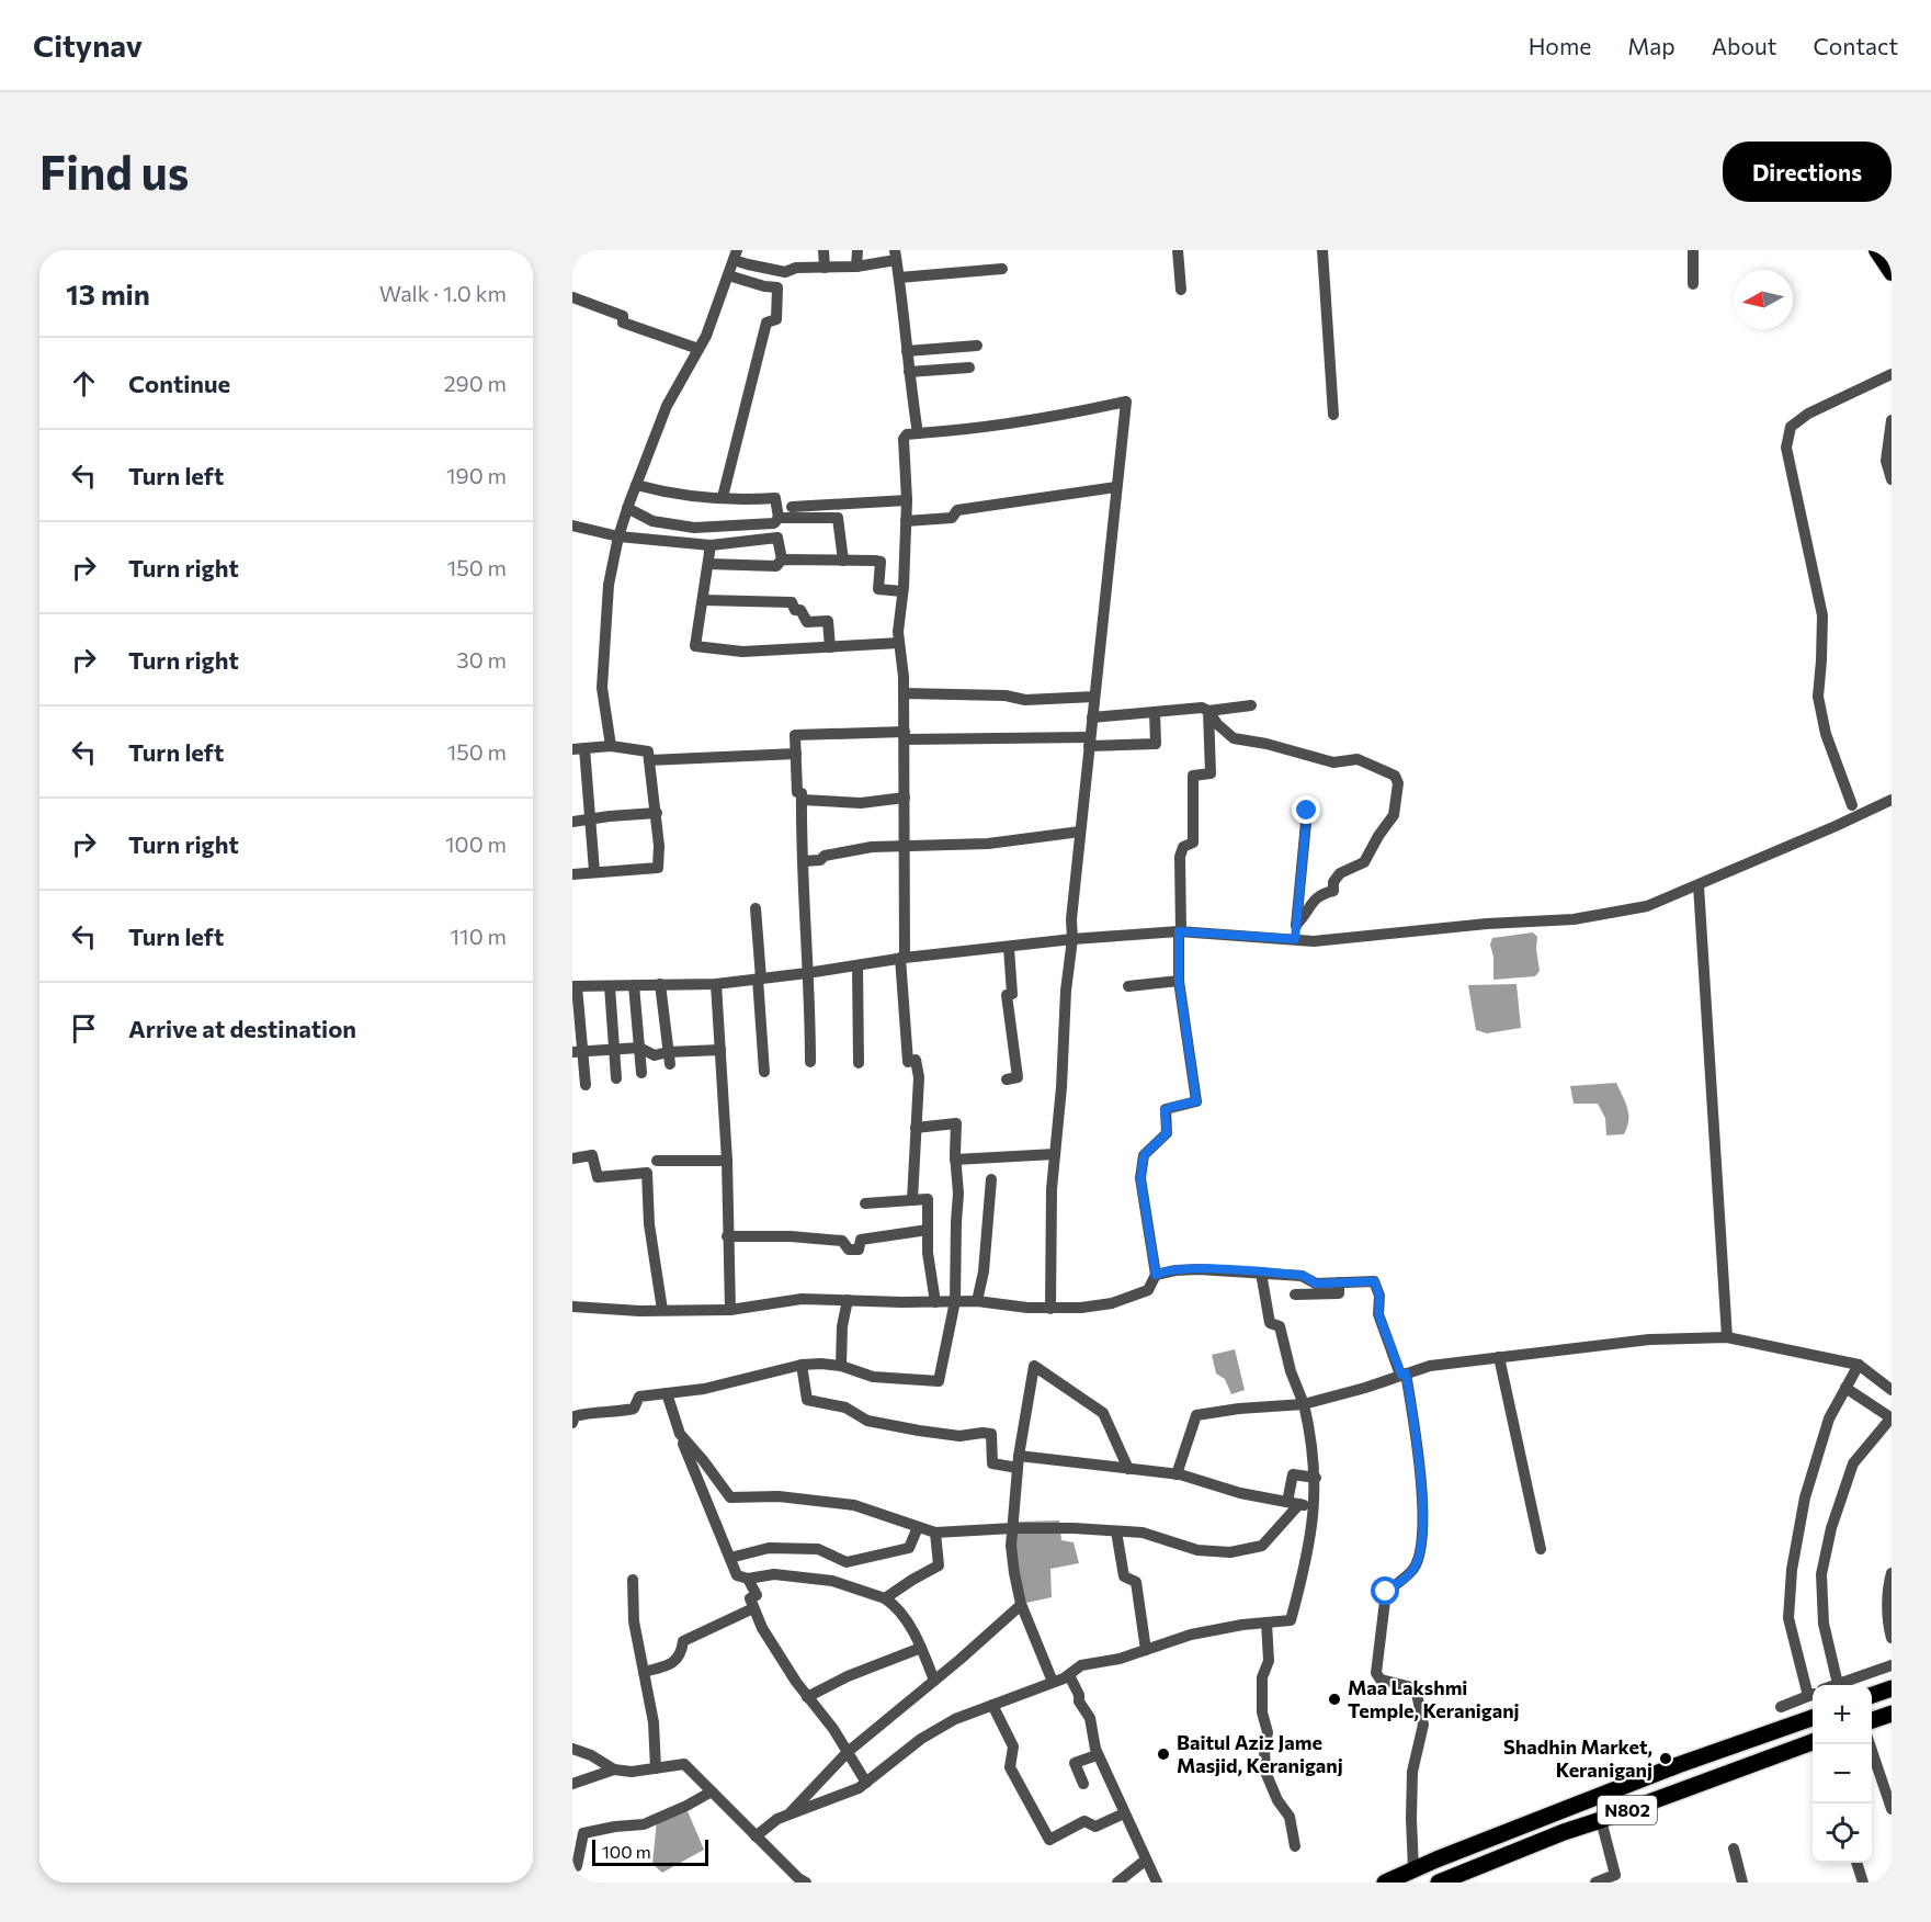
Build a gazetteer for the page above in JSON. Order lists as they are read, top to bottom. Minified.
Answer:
{"streets":{"highway":["N802"]},"places":["Maa Lakshmi Temple, Keraniganj","Baitul Aziz Jame Masjid, Keraniganj","Shadhin Market, Keraniganj"],"scale_bar":"100 m","north":"left","page":{"header":"Citynav","nav":["Home","Map","About","Contact"],"buttons":"Directions","title":"Find us","heading":["13 min","Walk · 1.0 km"],"list":[["Continue","290 m"],["Turn left","190 m"],["Turn right","150 m"],["Turn right","30 m"],["Turn left","150 m"],["Turn right","100 m"],["Turn left","110 m"],"Arrive at destination"],"map_buttons":["+","−"],"scale":"100 m"}}
